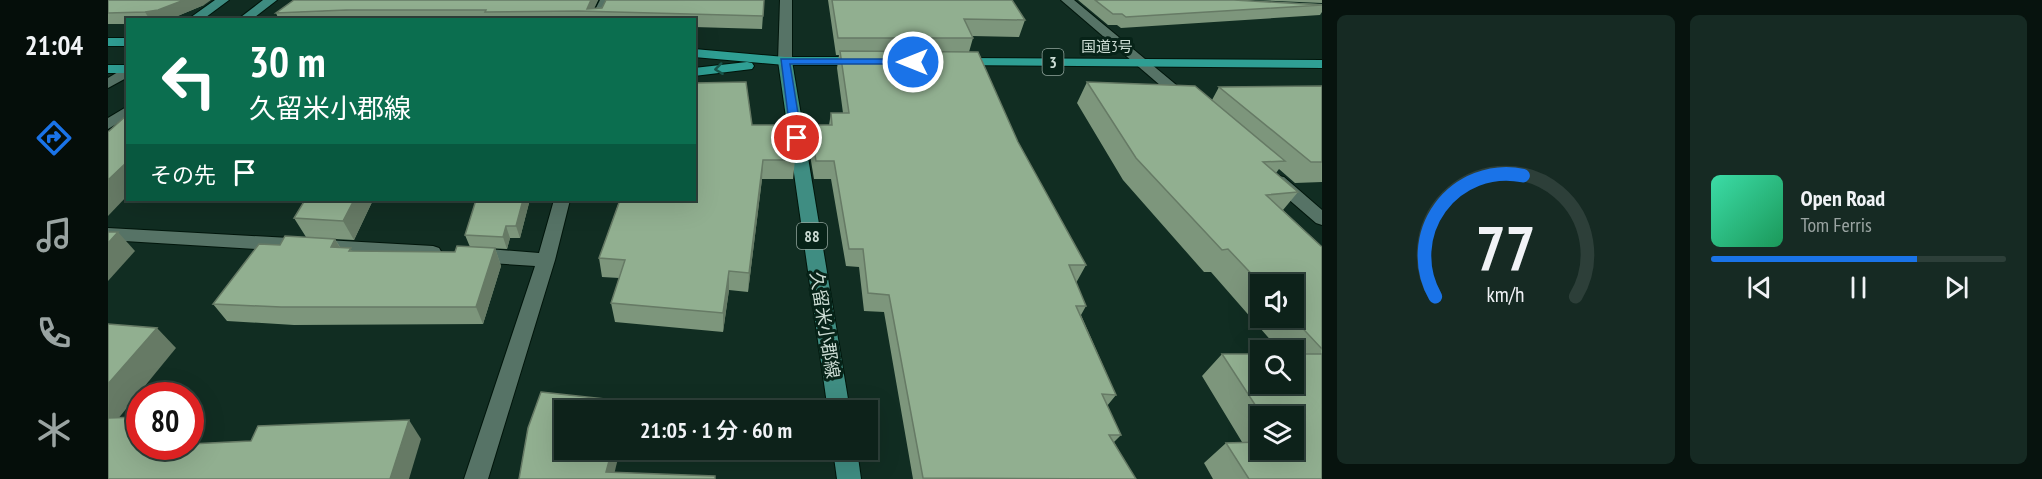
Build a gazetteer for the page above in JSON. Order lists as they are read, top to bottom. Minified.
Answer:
{"streets":{"highway":["国道3号","3"],"main road":["88","久留米小郡線"]},"page":{"tabs":"21:04","turn":["30 m","久留米小郡線"],"then":"その先","song":["Open Road","Tom Ferris"],"limit":"80","trip":"21:05 · 1 分 · 60 m","gauge":["77","km/h"]}}
